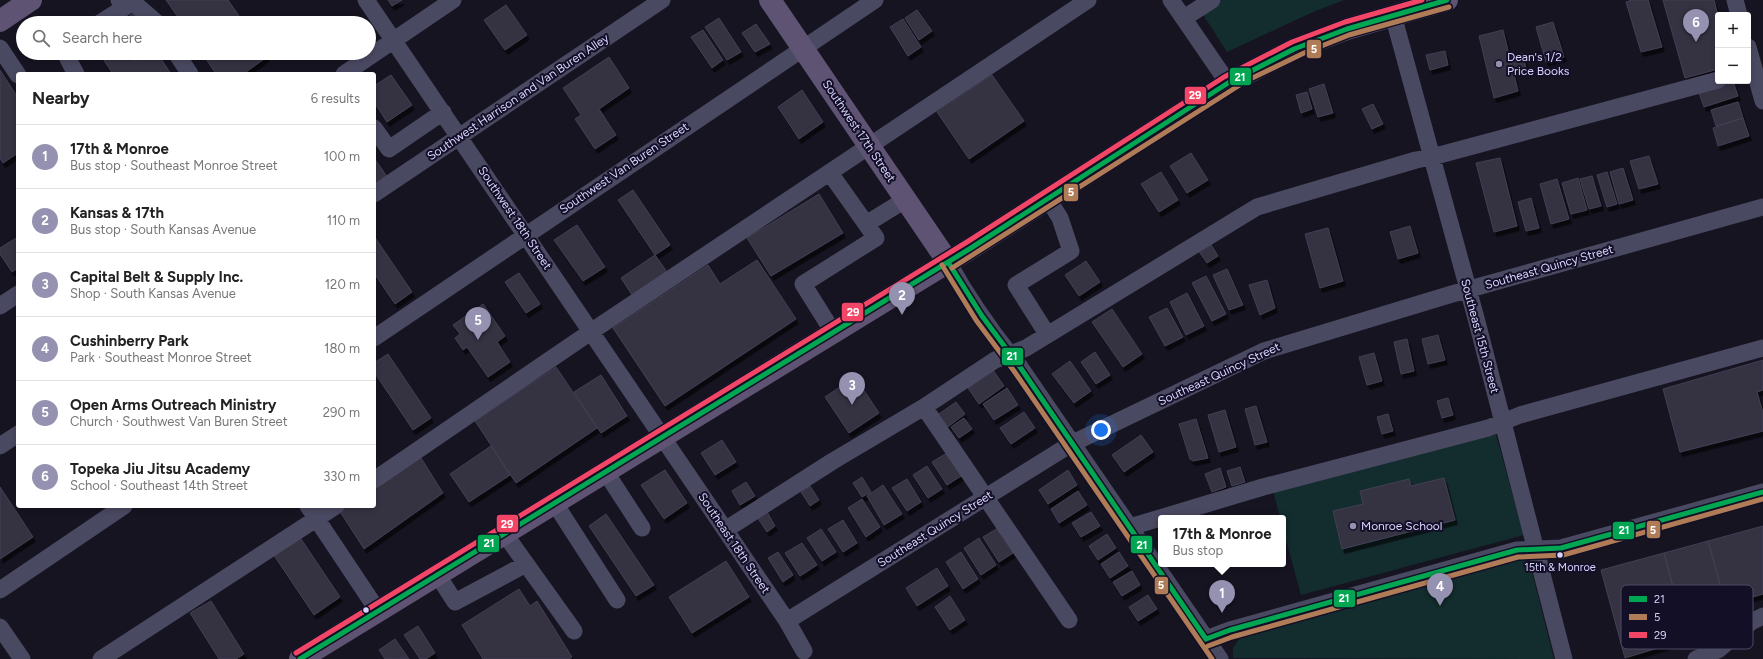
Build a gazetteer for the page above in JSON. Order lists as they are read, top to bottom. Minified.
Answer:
{"streets":{"main road":["Southwest 17th Street"],"street":["Southwest Harrison and Van Buren Alley","Southwest Van Buren Street","Southwest 18th Street","Southeast Quincy Street","Southeast 15th Street","Southeast 18th Street"]},"crossings":[["Southwest Harrison and Van Buren Alley","Southwest 18th Street"],["Southwest 17th Street","Southwest Van Buren Street"],["Southwest Van Buren Street","Southwest 18th Street"],["Southwest 18th Street","Southeast 18th Street"],["Southeast Quincy Street","Southeast 15th Street"],["Southeast Quincy Street","Southeast 18th Street"]],"places":["Dean's 1/2 Price Books","Monroe School","15th & Monroe"],"lines":["transit line 21","transit line 29","transit line 5"],"legend":["21","5","29"],"page":{"pins":["6","2","5","3","4","1"],"map_buttons":["+","−"],"search":"Search here","heading":["Nearby","6 results"],"list":[{"mark":"1","name":"17th & Monroe","note":"Bus stop · Southeast Monroe Street","value":"100 m"},{"mark":"2","name":"Kansas & 17th","note":"Bus stop · South Kansas Avenue","value":"110 m"},{"mark":"3","name":"Capital Belt & Supply Inc.","note":"Shop · South Kansas Avenue","value":"120 m"},{"mark":"4","name":"Cushinberry Park","note":"Park · Southeast Monroe Street","value":"180 m"},{"mark":"5","name":"Open Arms Outreach Ministry","note":"Church · Southwest Van Buren Street","value":"290 m"},{"mark":"6","name":"Topeka Jiu Jitsu Academy","note":"School · Southeast 14th Street","value":"330 m"}],"popup":["17th & Monroe","Bus stop"]}}
